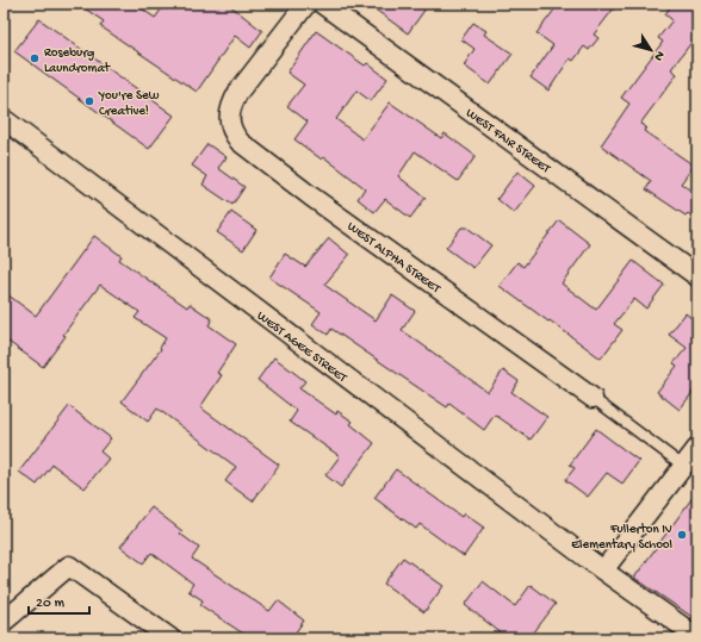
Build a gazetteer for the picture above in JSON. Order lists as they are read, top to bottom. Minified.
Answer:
{"streets":{"street":["WEST FAIR STREET","WEST ALPHA STREET","WEST AGEE STREET"]},"places":["Roseburg Laundromat","You're Sew Creative!","Fullerton IV Elementary School"],"scale_bar":"20 m","north":"bottom right"}
